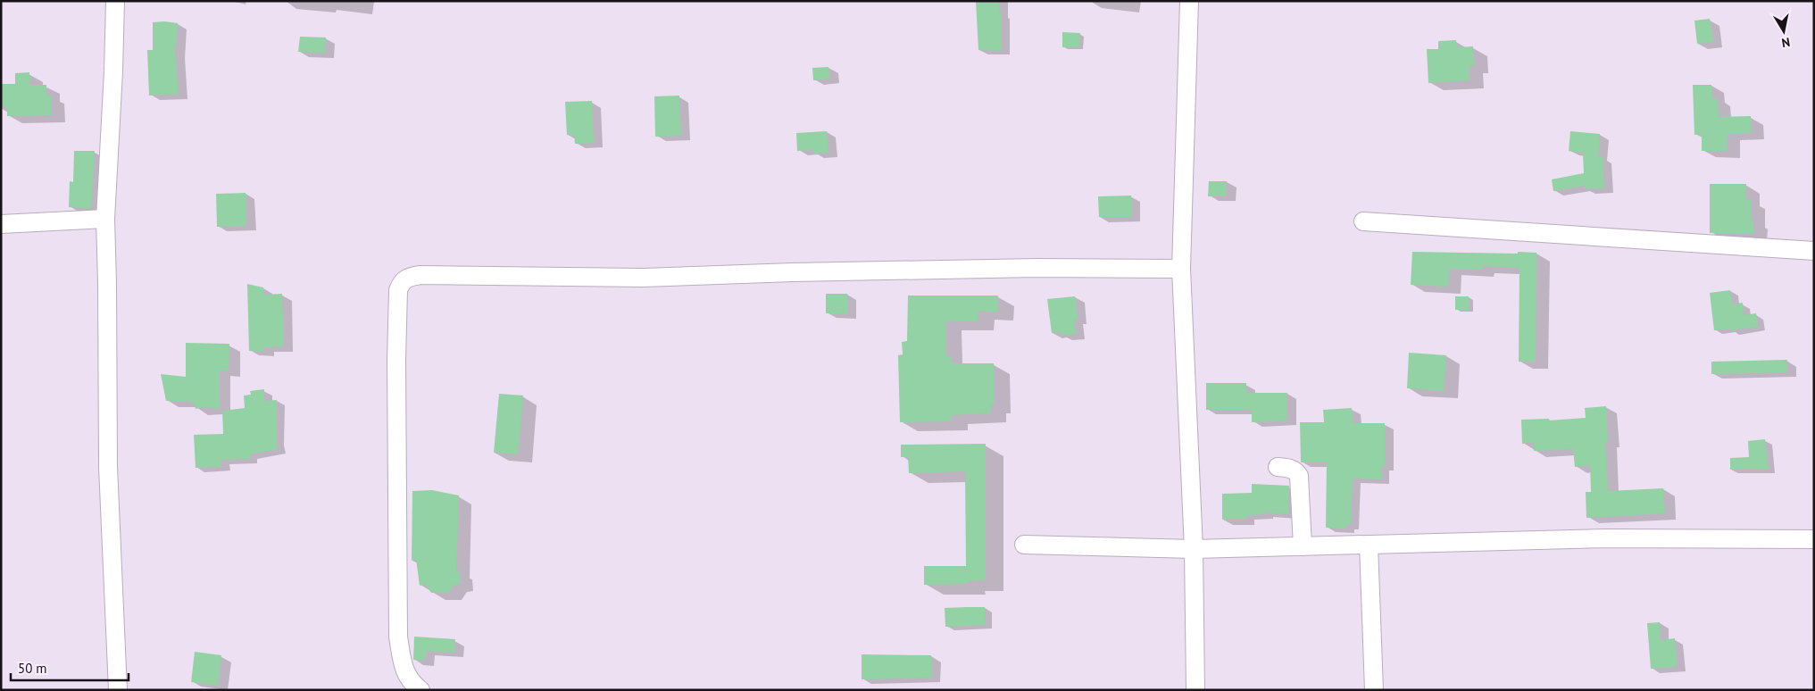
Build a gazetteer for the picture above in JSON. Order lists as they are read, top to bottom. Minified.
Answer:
{"scale_bar":"50 m","north":"bottom"}
